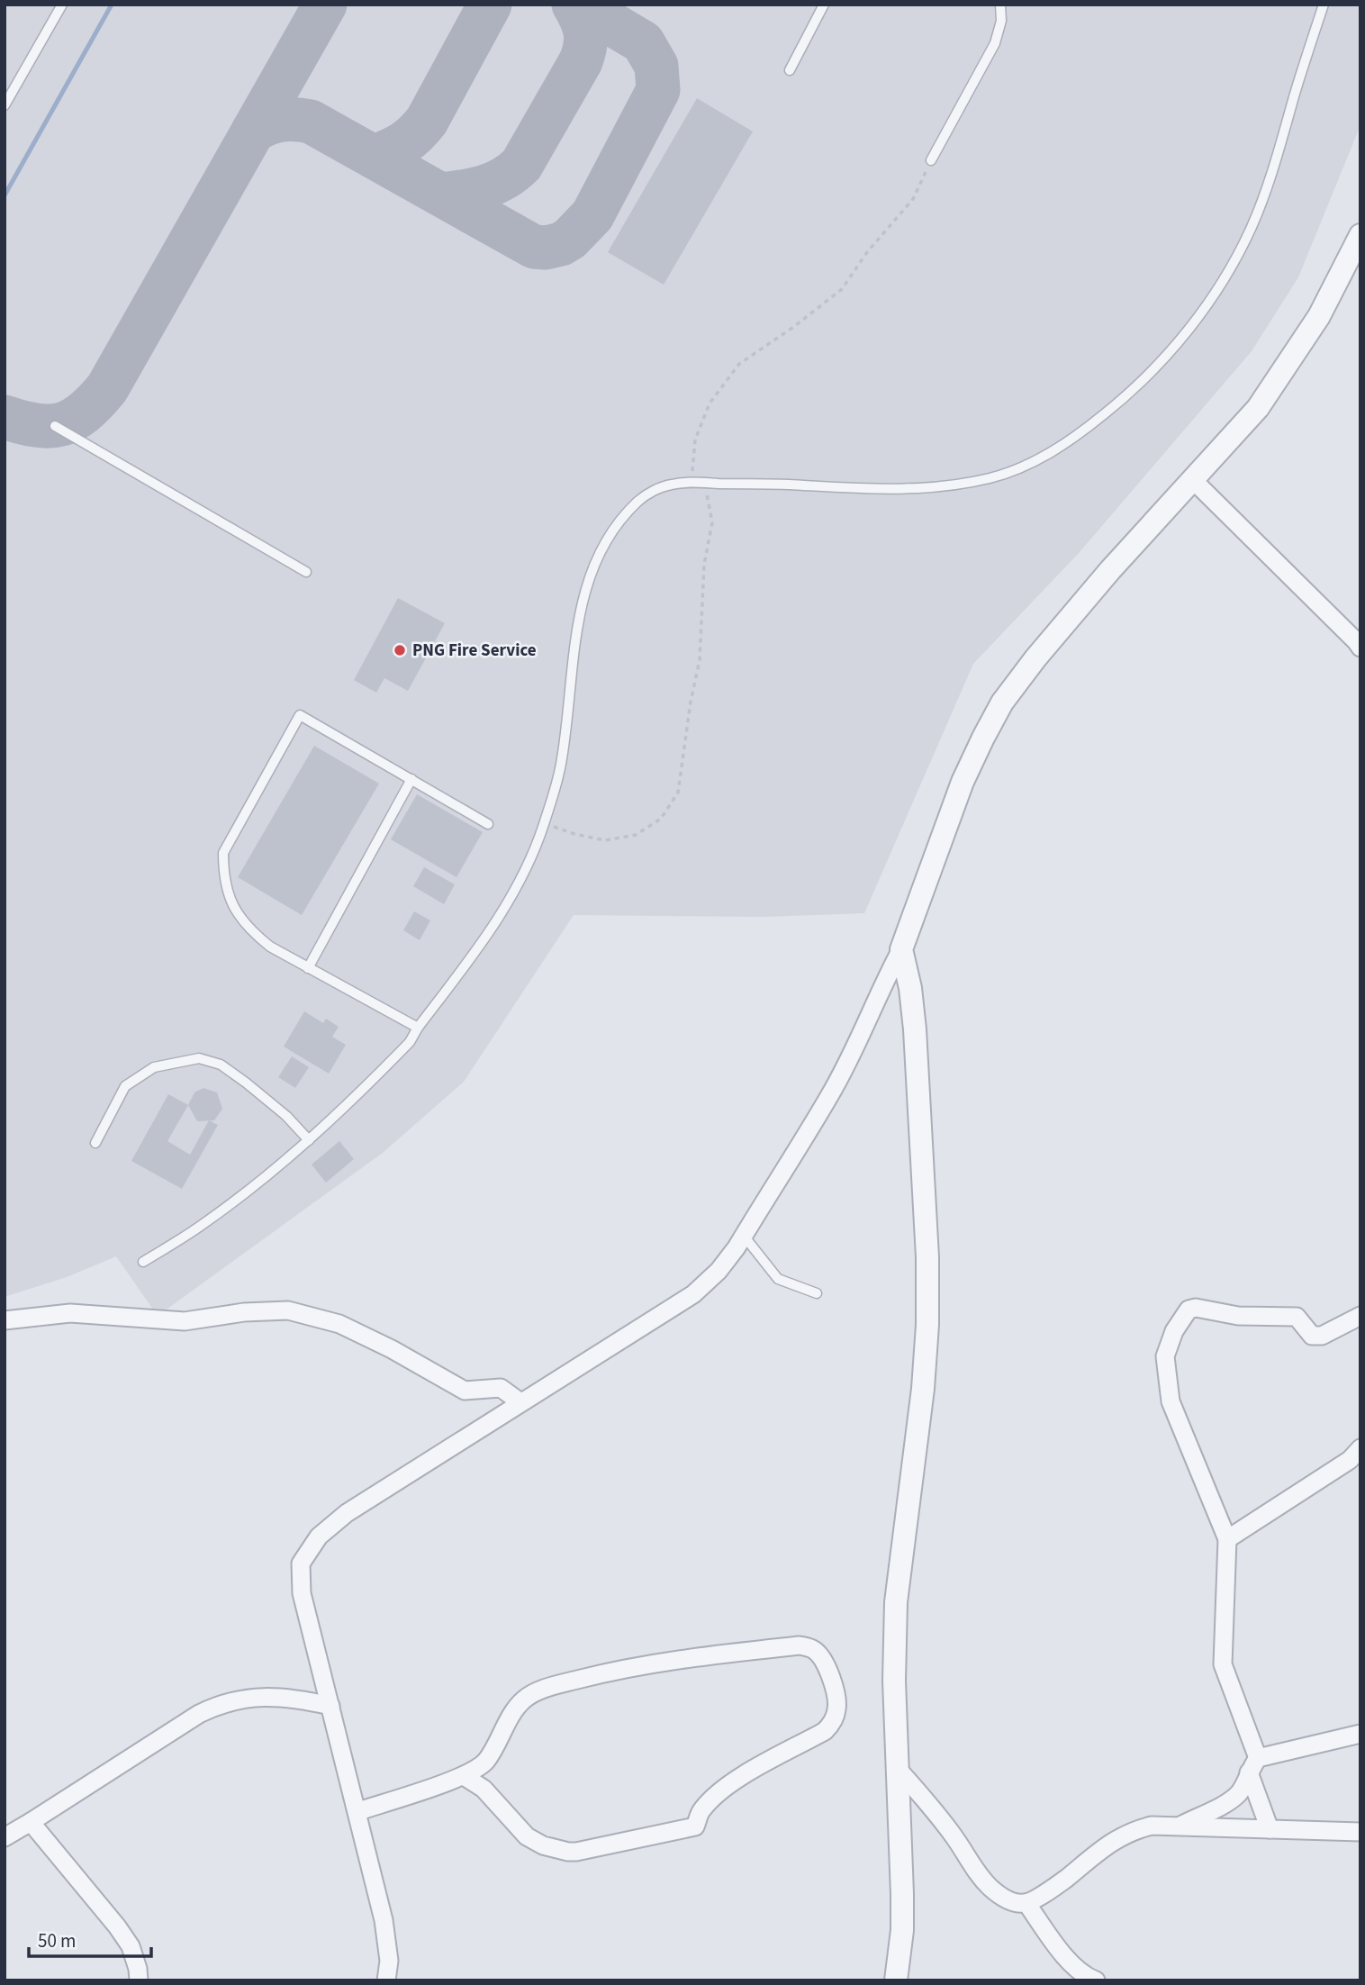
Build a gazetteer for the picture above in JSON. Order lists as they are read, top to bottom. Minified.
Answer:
{"places":["PNG Fire Service"],"scale_bar":"50 m"}
